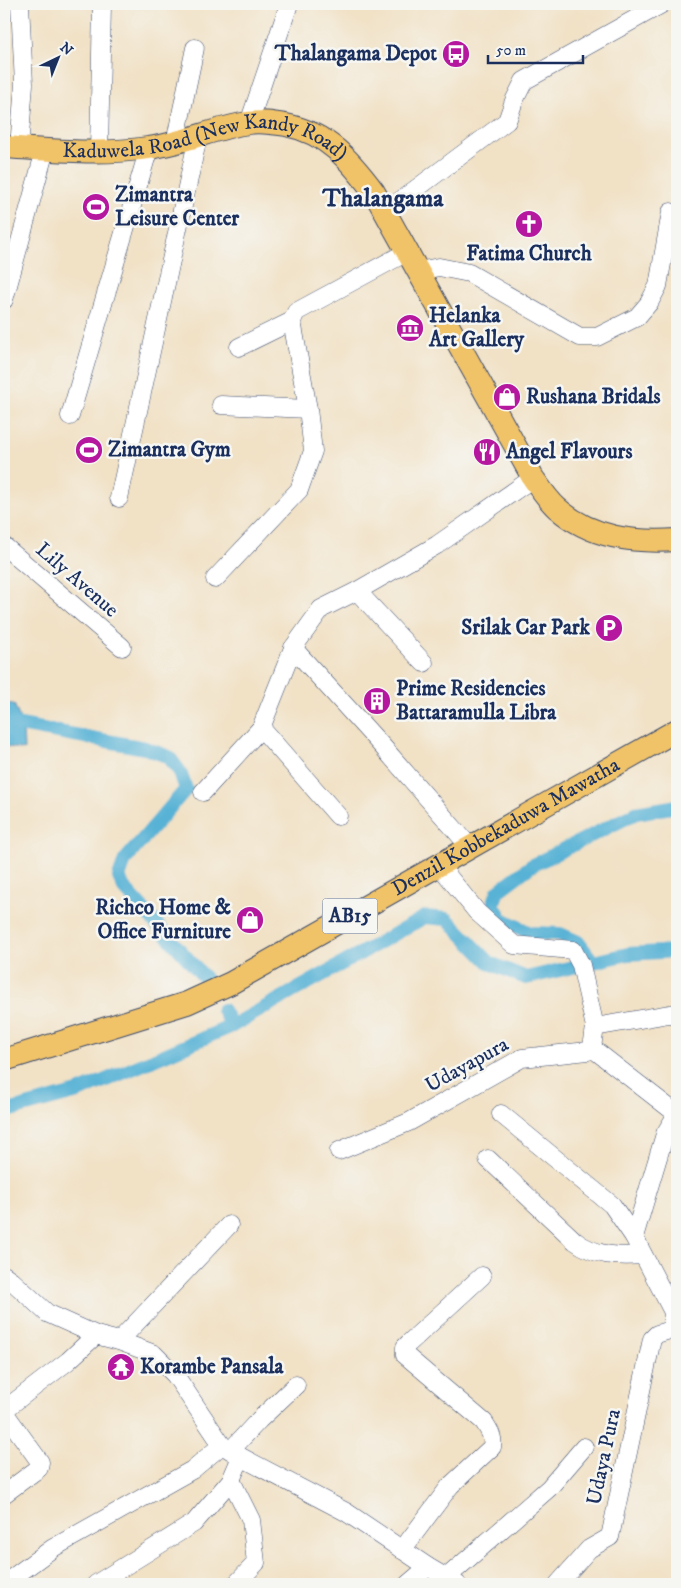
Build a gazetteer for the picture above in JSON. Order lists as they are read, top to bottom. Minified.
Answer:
{"streets":{"main road":["Kaduwela Road (New Kandy Road)","Denzil Kobbekaduwa Mawatha","AB15"],"street":["Lily Avenue","Udayapura","Udaya Pura"]},"districts":["Thalangama"],"places":{"bus stop":["Thalangama Depot"],"sports":["Zimantra Leisure Center","Zimantra Gym"],"church":["Fatima Church"],"museum":["Helanka Art Gallery"],"shop":["Rushana Bridals","Richco Home & Office Furniture"],"restaurant":["Angel Flavours"],"parking":["Srilak Car Park"],"building":["Prime Residencies Battaramulla Libra"],"temple":["Korambe Pansala"]},"scale_bar":"50 m","north":"top right"}
